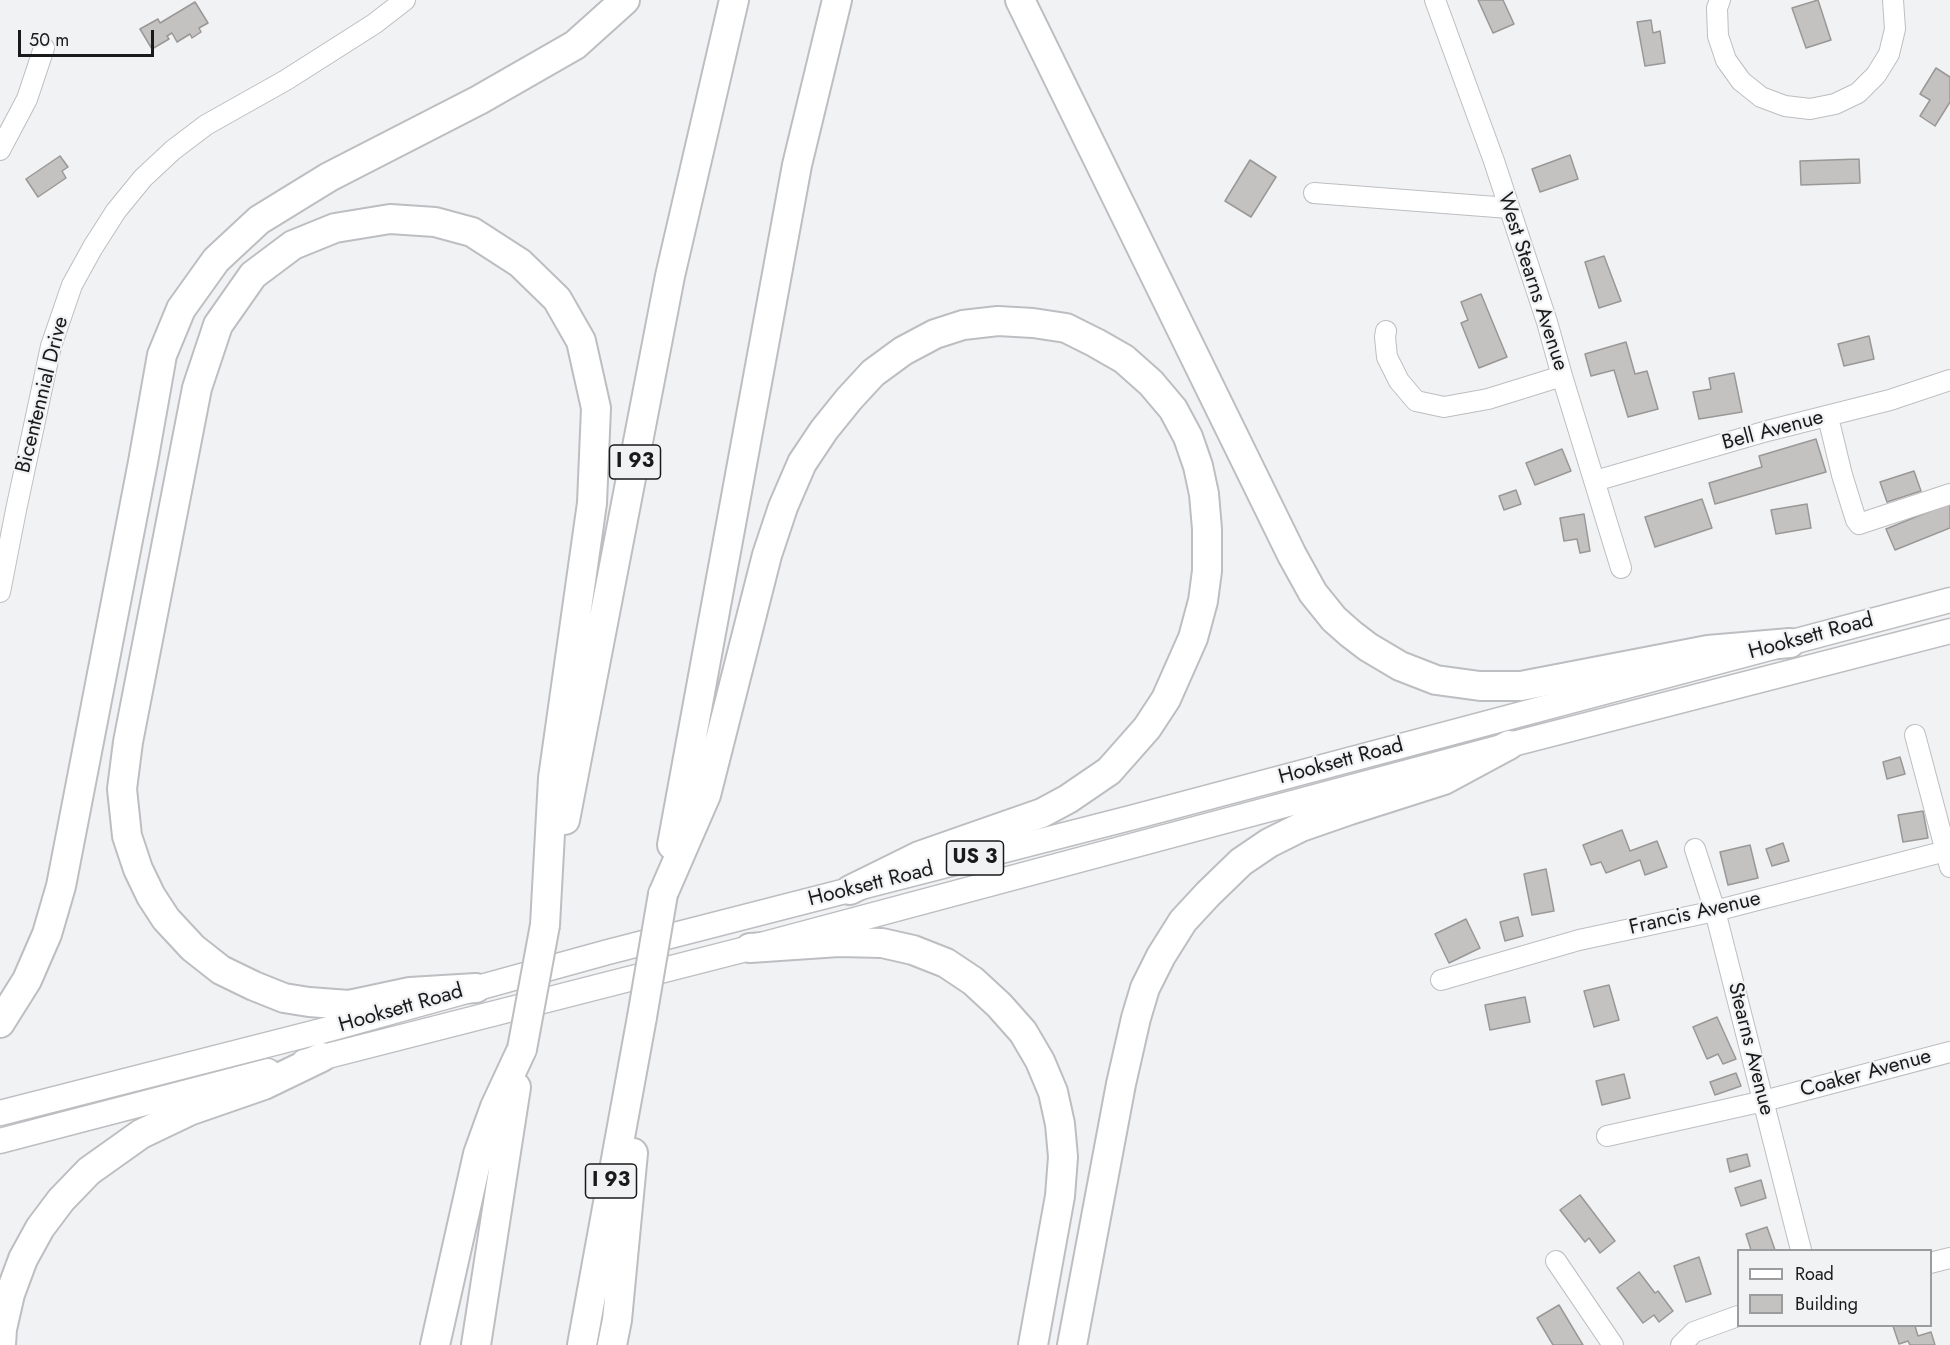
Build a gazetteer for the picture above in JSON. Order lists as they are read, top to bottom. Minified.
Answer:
{"streets":{"highway":["I 93"],"main road":["Hooksett Road","US 3"],"street":["West Stearns Avenue","Bicentennial Drive","Bell Avenue","Francis Avenue","Stearns Avenue","Coaker Avenue"]},"crossings":[["West Stearns Avenue","Bell Avenue"],["Francis Avenue","Stearns Avenue"],["Stearns Avenue","Coaker Avenue"]],"legend":["Road","Building"],"scale_bar":"50 m"}
